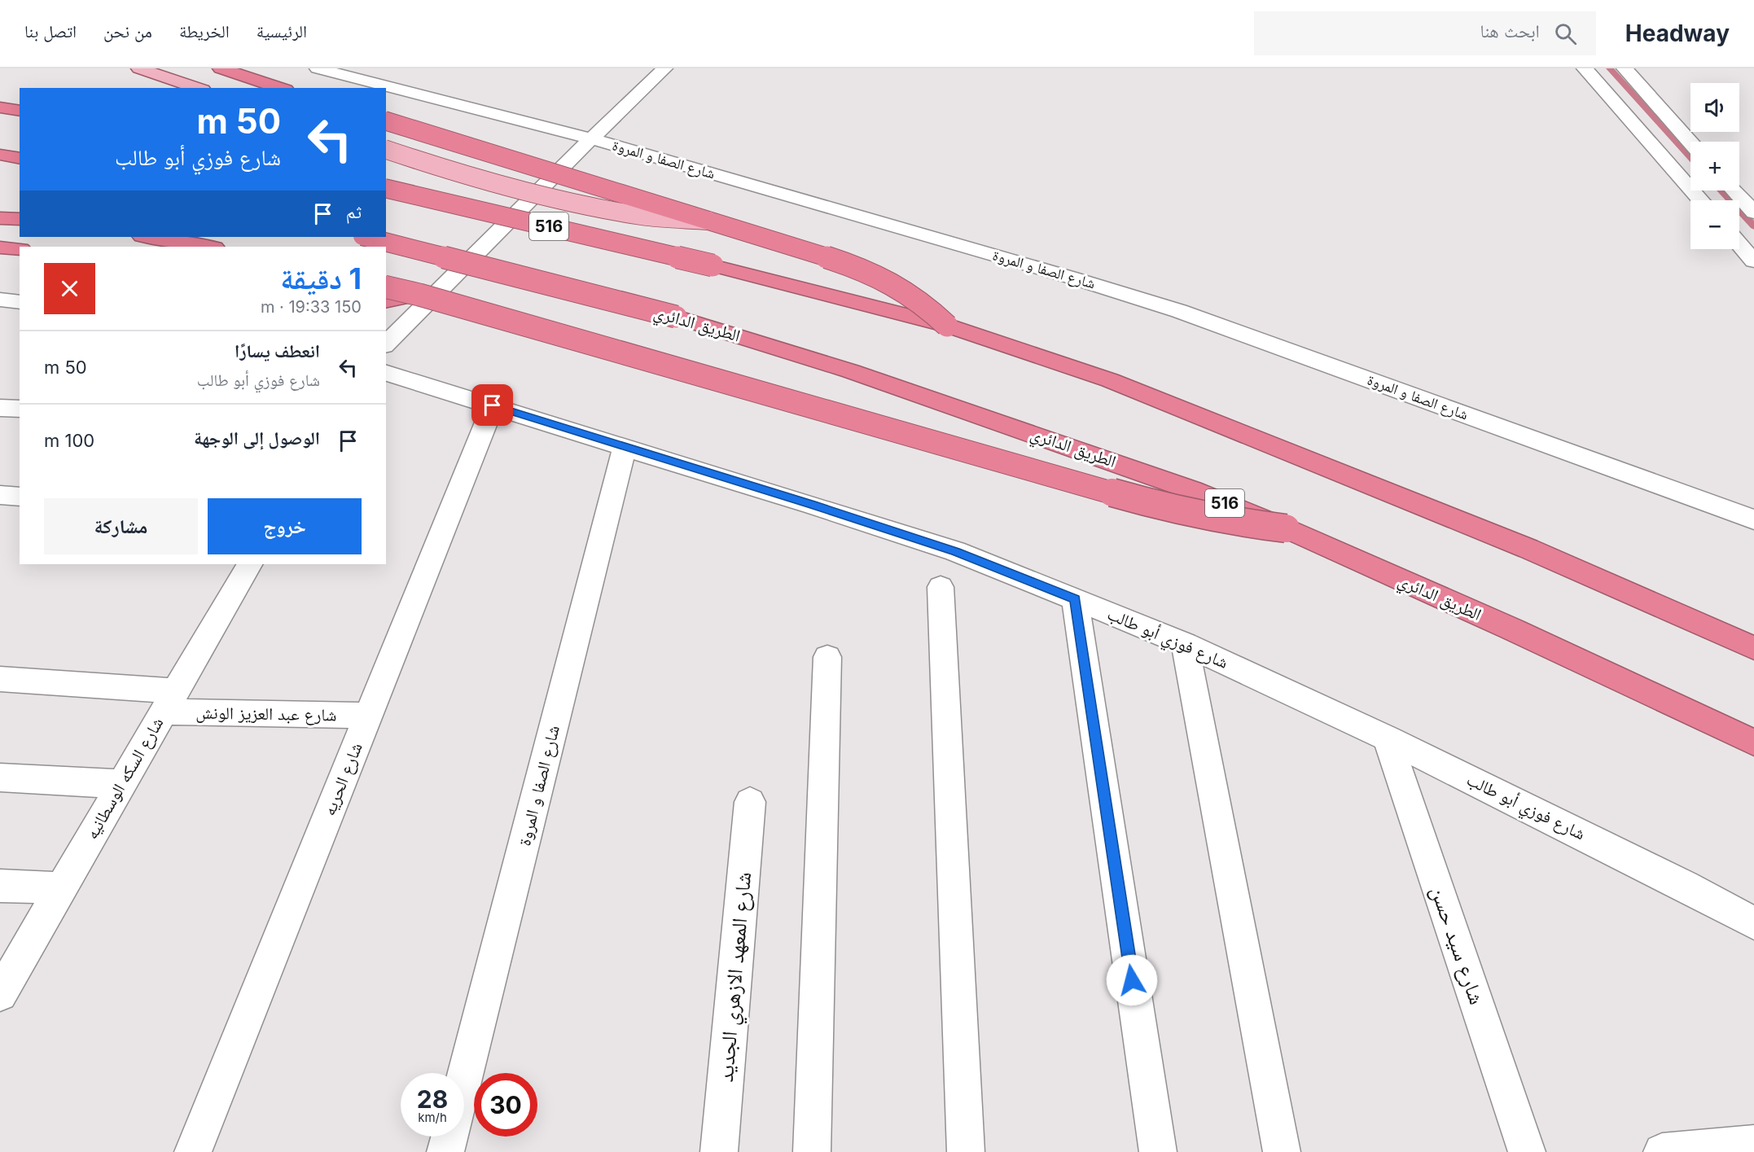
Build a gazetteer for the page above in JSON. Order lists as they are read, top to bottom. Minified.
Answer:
{"streets":{"highway":["516","الطريق الدائري"],"street":["شارع الصفا و المروة","شارع فوزي أبو طالب","شارع عبد العزيز الونش","شارع السكه الوسطانيه","شارع الحريه","شارع سيد حسن","شارع المعهد الازهري الجديد"]},"crossings":[["شارع الصفا و المروة","شارع فوزي أبو طالب"],["شارع فوزي أبو طالب","شارع الحريه"],["شارع فوزي أبو طالب","شارع سيد حسن"],["شارع عبد العزيز الونش","شارع السكه الوسطانيه"],["شارع عبد العزيز الونش","شارع الحريه"]],"page":{"header":"Headway","search":"ابحث هنا","nav":["الرئيسية","الخريطة","من نحن","اتصل بنا"],"map_buttons":["+","−"],"turn":["50 m","شارع فوزي أبو طالب"],"then":"ثم","heading":["1 دقيقة","150 m · 19:33"],"list":[{"name":"انعطف يسارًا","note":"شارع فوزي أبو طالب","value":"50 m"},{"name":"الوصول إلى الوجهة","value":"100 m"}],"buttons":["خروج","مشاركة"],"speed":"28 km/h","limit":"30"}}
